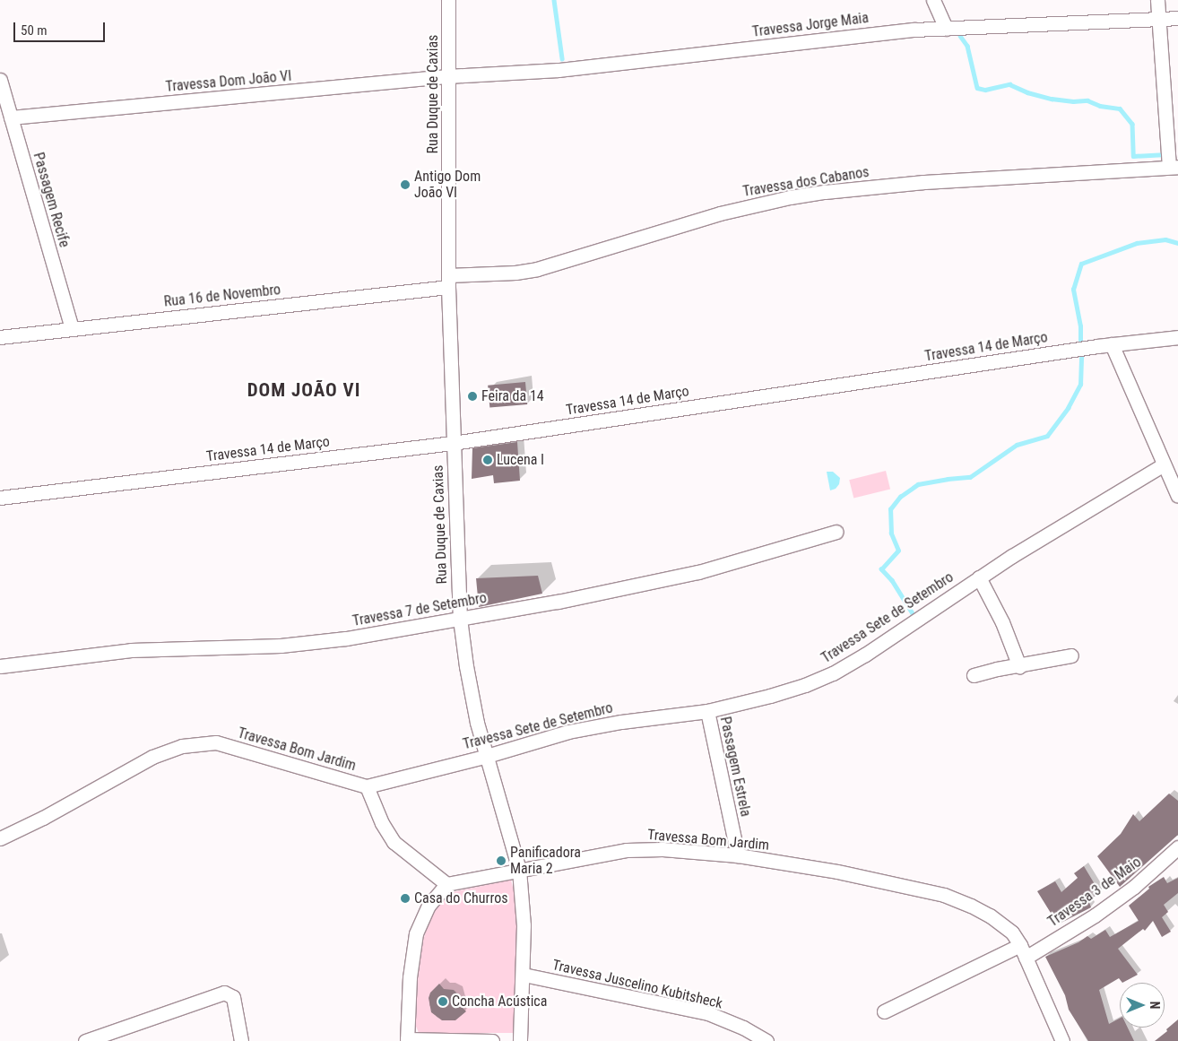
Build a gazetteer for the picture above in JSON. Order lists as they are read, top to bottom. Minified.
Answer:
{"streets":{"street":["Travessa Jorge Maia","Travessa Dom João VI","Rua Duque de Caxias","Travessa dos Cabanos","Passagem Recife","Rua 16 de Novembro","Travessa 14 de Março","Travessa 7 de Setembro","Travessa Sete de Setembro","Travessa Bom Jardim","Passagem Estrela","Travessa 3 de Maio","Travessa Juscelino Kubitsheck"]},"crossings":[["Travessa Jorge Maia","Travessa Dom João VI"],["Travessa Jorge Maia","Rua Duque de Caxias"],["Travessa Dom João VI","Rua Duque de Caxias"],["Travessa Dom João VI","Passagem Recife"],["Rua Duque de Caxias","Travessa dos Cabanos"],["Rua Duque de Caxias","Rua 16 de Novembro"],["Rua Duque de Caxias","Travessa 14 de Março"],["Rua Duque de Caxias","Travessa 7 de Setembro"],["Rua Duque de Caxias","Travessa Sete de Setembro"],["Rua Duque de Caxias","Travessa Bom Jardim"],["Rua Duque de Caxias","Travessa Juscelino Kubitsheck"],["Travessa dos Cabanos","Rua 16 de Novembro"],["Passagem Recife","Rua 16 de Novembro"],["Travessa Sete de Setembro","Travessa Bom Jardim"],["Travessa Sete de Setembro","Passagem Estrela"],["Travessa Bom Jardim","Passagem Estrela"],["Travessa Bom Jardim","Travessa 3 de Maio"]],"districts":["DOM JOÃO VI"],"places":["Antigo Dom João VI","Feira da 14","Lucena I","Panificadora Maria 2","Casa do Churros","Concha Acústica"],"scale_bar":"50 m","north":"right"}
